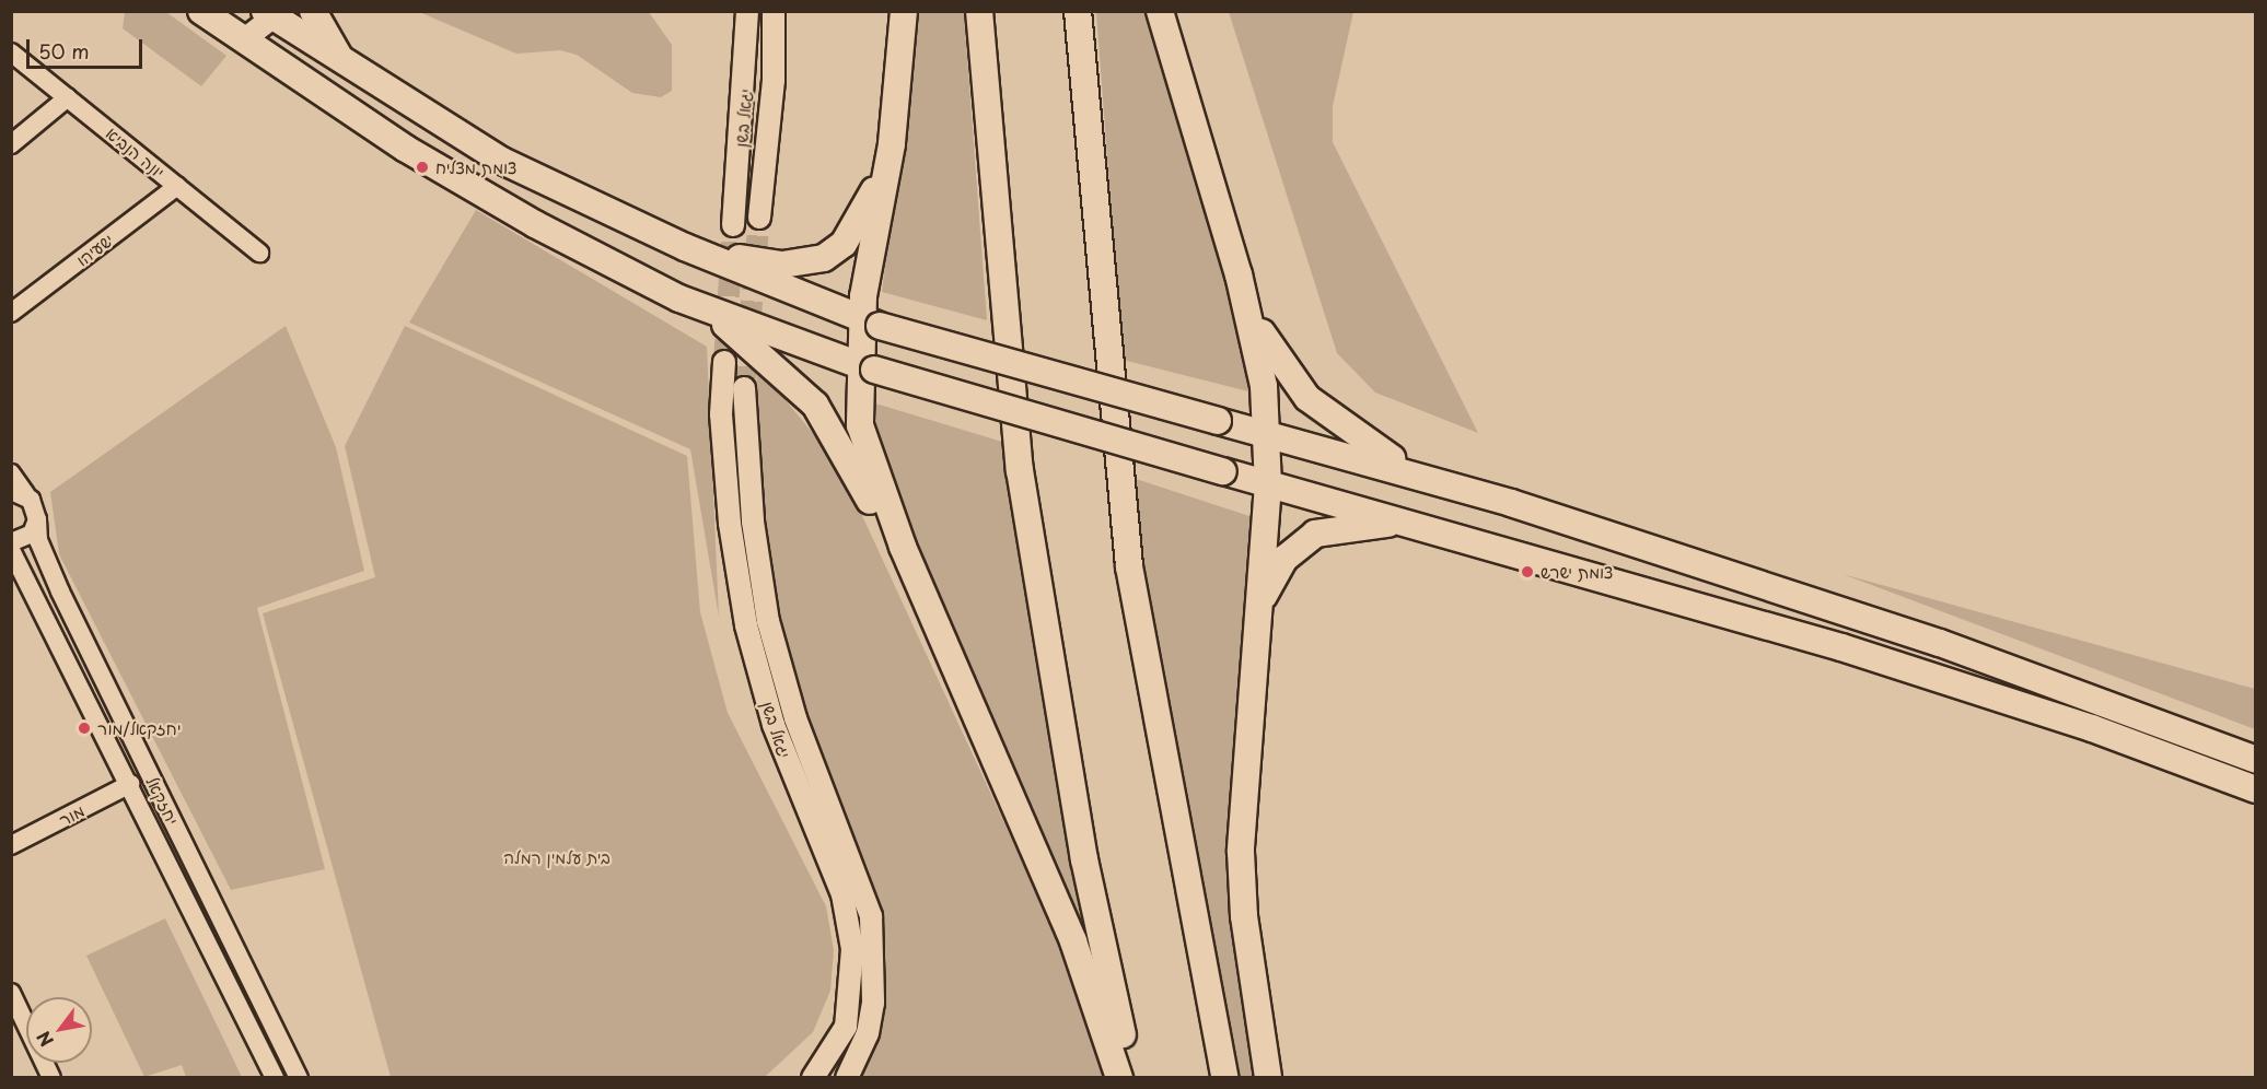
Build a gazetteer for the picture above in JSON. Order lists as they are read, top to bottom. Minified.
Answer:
{"streets":{"main road":["יגאל בשן"],"street":["יונה הנביא","ישעיהו","יחזקאל","מור"]},"crossings":[["יונה הנביא","ישעיהו"],["יחזקאל","מור"]],"parks":["בית עלמין רמלה"],"places":["צומת מצליח","צומת ישרש","יחזקאל/מור"],"scale_bar":"50 m","north":"bottom left"}
